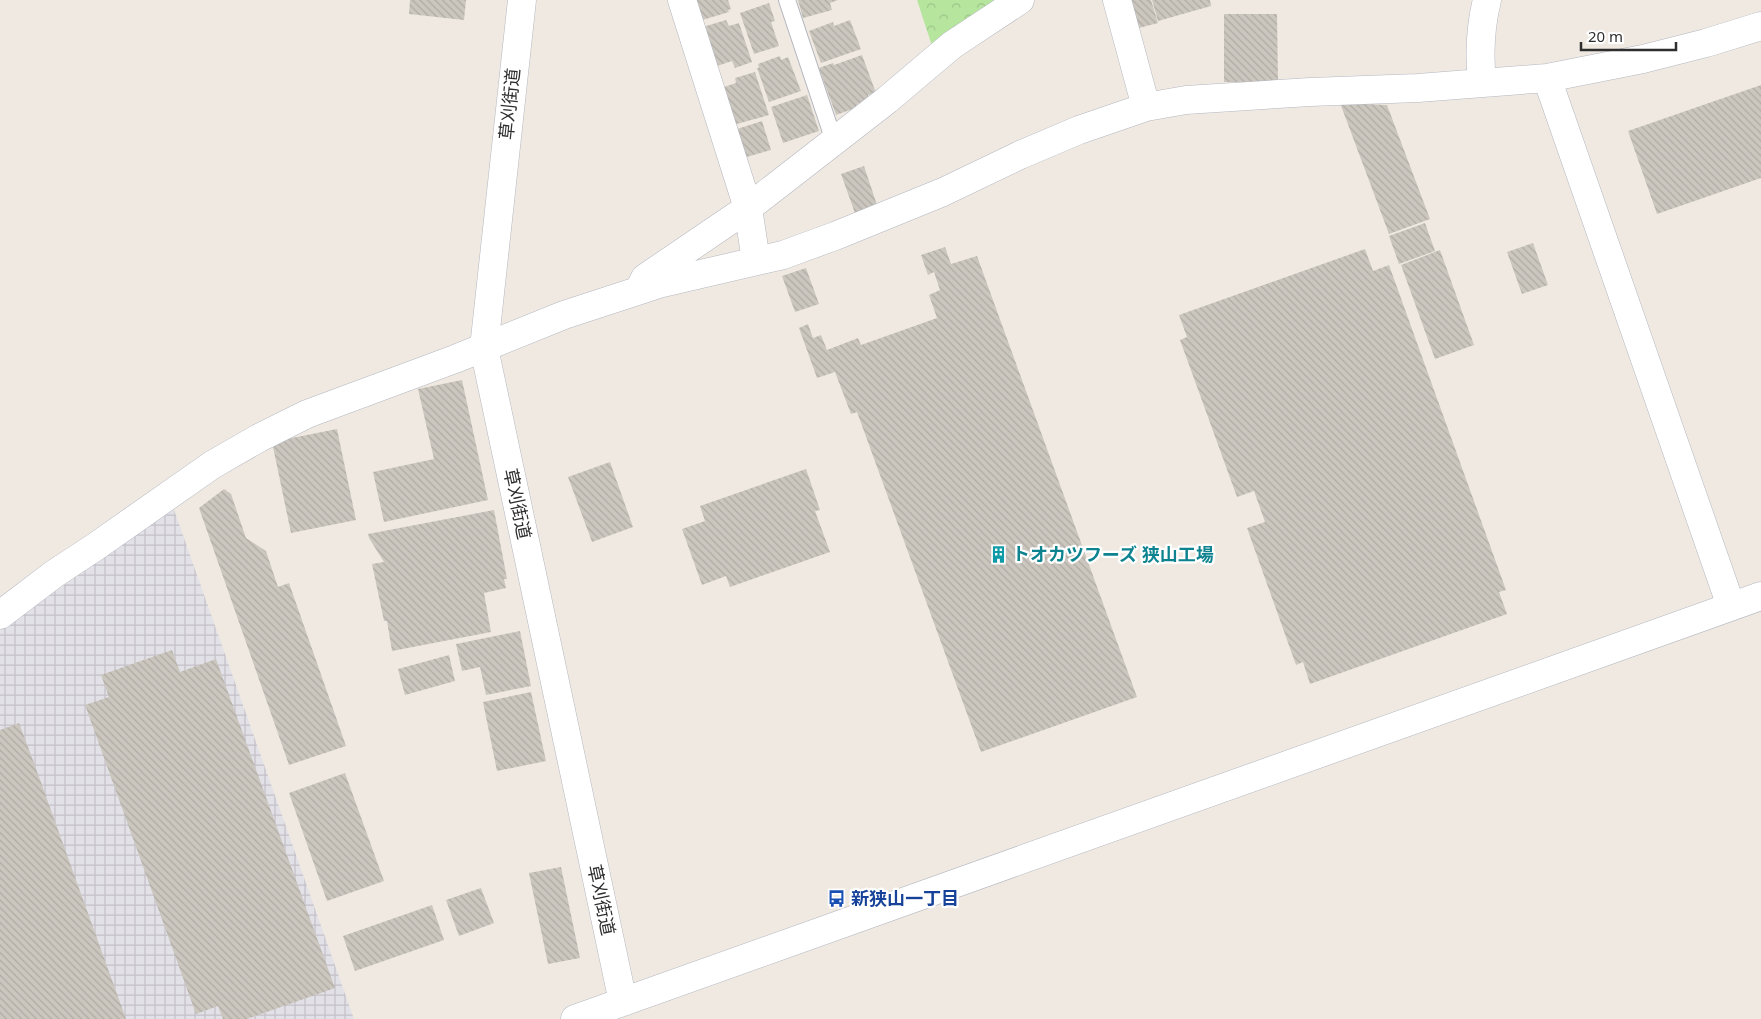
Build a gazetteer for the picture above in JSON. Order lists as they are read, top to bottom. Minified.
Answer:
{"streets":{"street":["草刈街道"]},"places":{"building":["トオカツフーズ 狭山工場"],"bus stop":["新狭山一丁目"]},"scale_bar":"20 m"}
